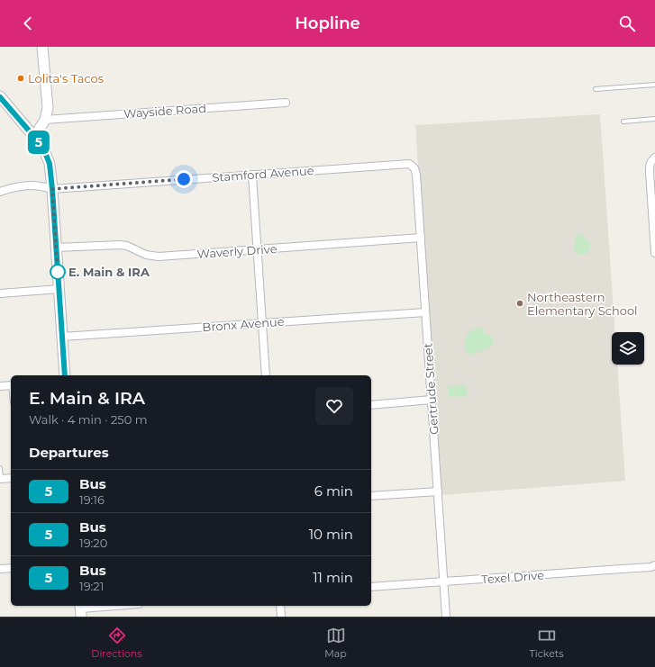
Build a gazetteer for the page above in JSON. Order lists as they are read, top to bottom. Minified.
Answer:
{"streets":{"street":["Wayside Road","Stamford Avenue","Waverly Drive","Bronx Avenue","Gertrude Street","Texel Drive"]},"crossings":[["Stamford Avenue","Gertrude Street"],["Waverly Drive","Gertrude Street"],["Bronx Avenue","Gertrude Street"],["Gertrude Street","Texel Drive"]],"places":["Lolita's Tacos","E. Main & IRA","Northeastern Elementary School"],"lines":["bus line 5"],"page":{"header":"Hopline","on_map":"5","heading":[["E. Main & IRA","Walk · 4 min · 250 m"],"Departures"],"list":[{"mark":"5","name":"Bus","note":"19:16","value":"6 min"},{"mark":"5","name":"Bus","note":"19:20","value":"10 min"},{"mark":"5","name":"Bus","note":"19:21","value":"11 min"}],"tabs":["Directions","Map","Tickets"]}}
